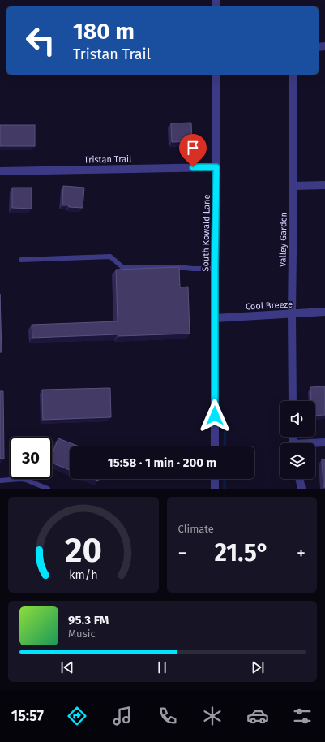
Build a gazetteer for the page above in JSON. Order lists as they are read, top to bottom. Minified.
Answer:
{"streets":{"street":["Tristan Trail","South Kowald Lane","Valley Garden","Cool Breeze"]},"crossings":[["Tristan Trail","South Kowald Lane"],["South Kowald Lane","Cool Breeze"],["Valley Garden","Cool Breeze"]],"page":{"turn":["180 m","Tristan Trail"],"limit":"30","trip":"15:58 · 1 min · 200 m","tile":"Climate","heat":["−","21.5°","+"],"song":["95.3 FM","Music"],"tabs":"15:57","gauge":["20","km/h"]}}
